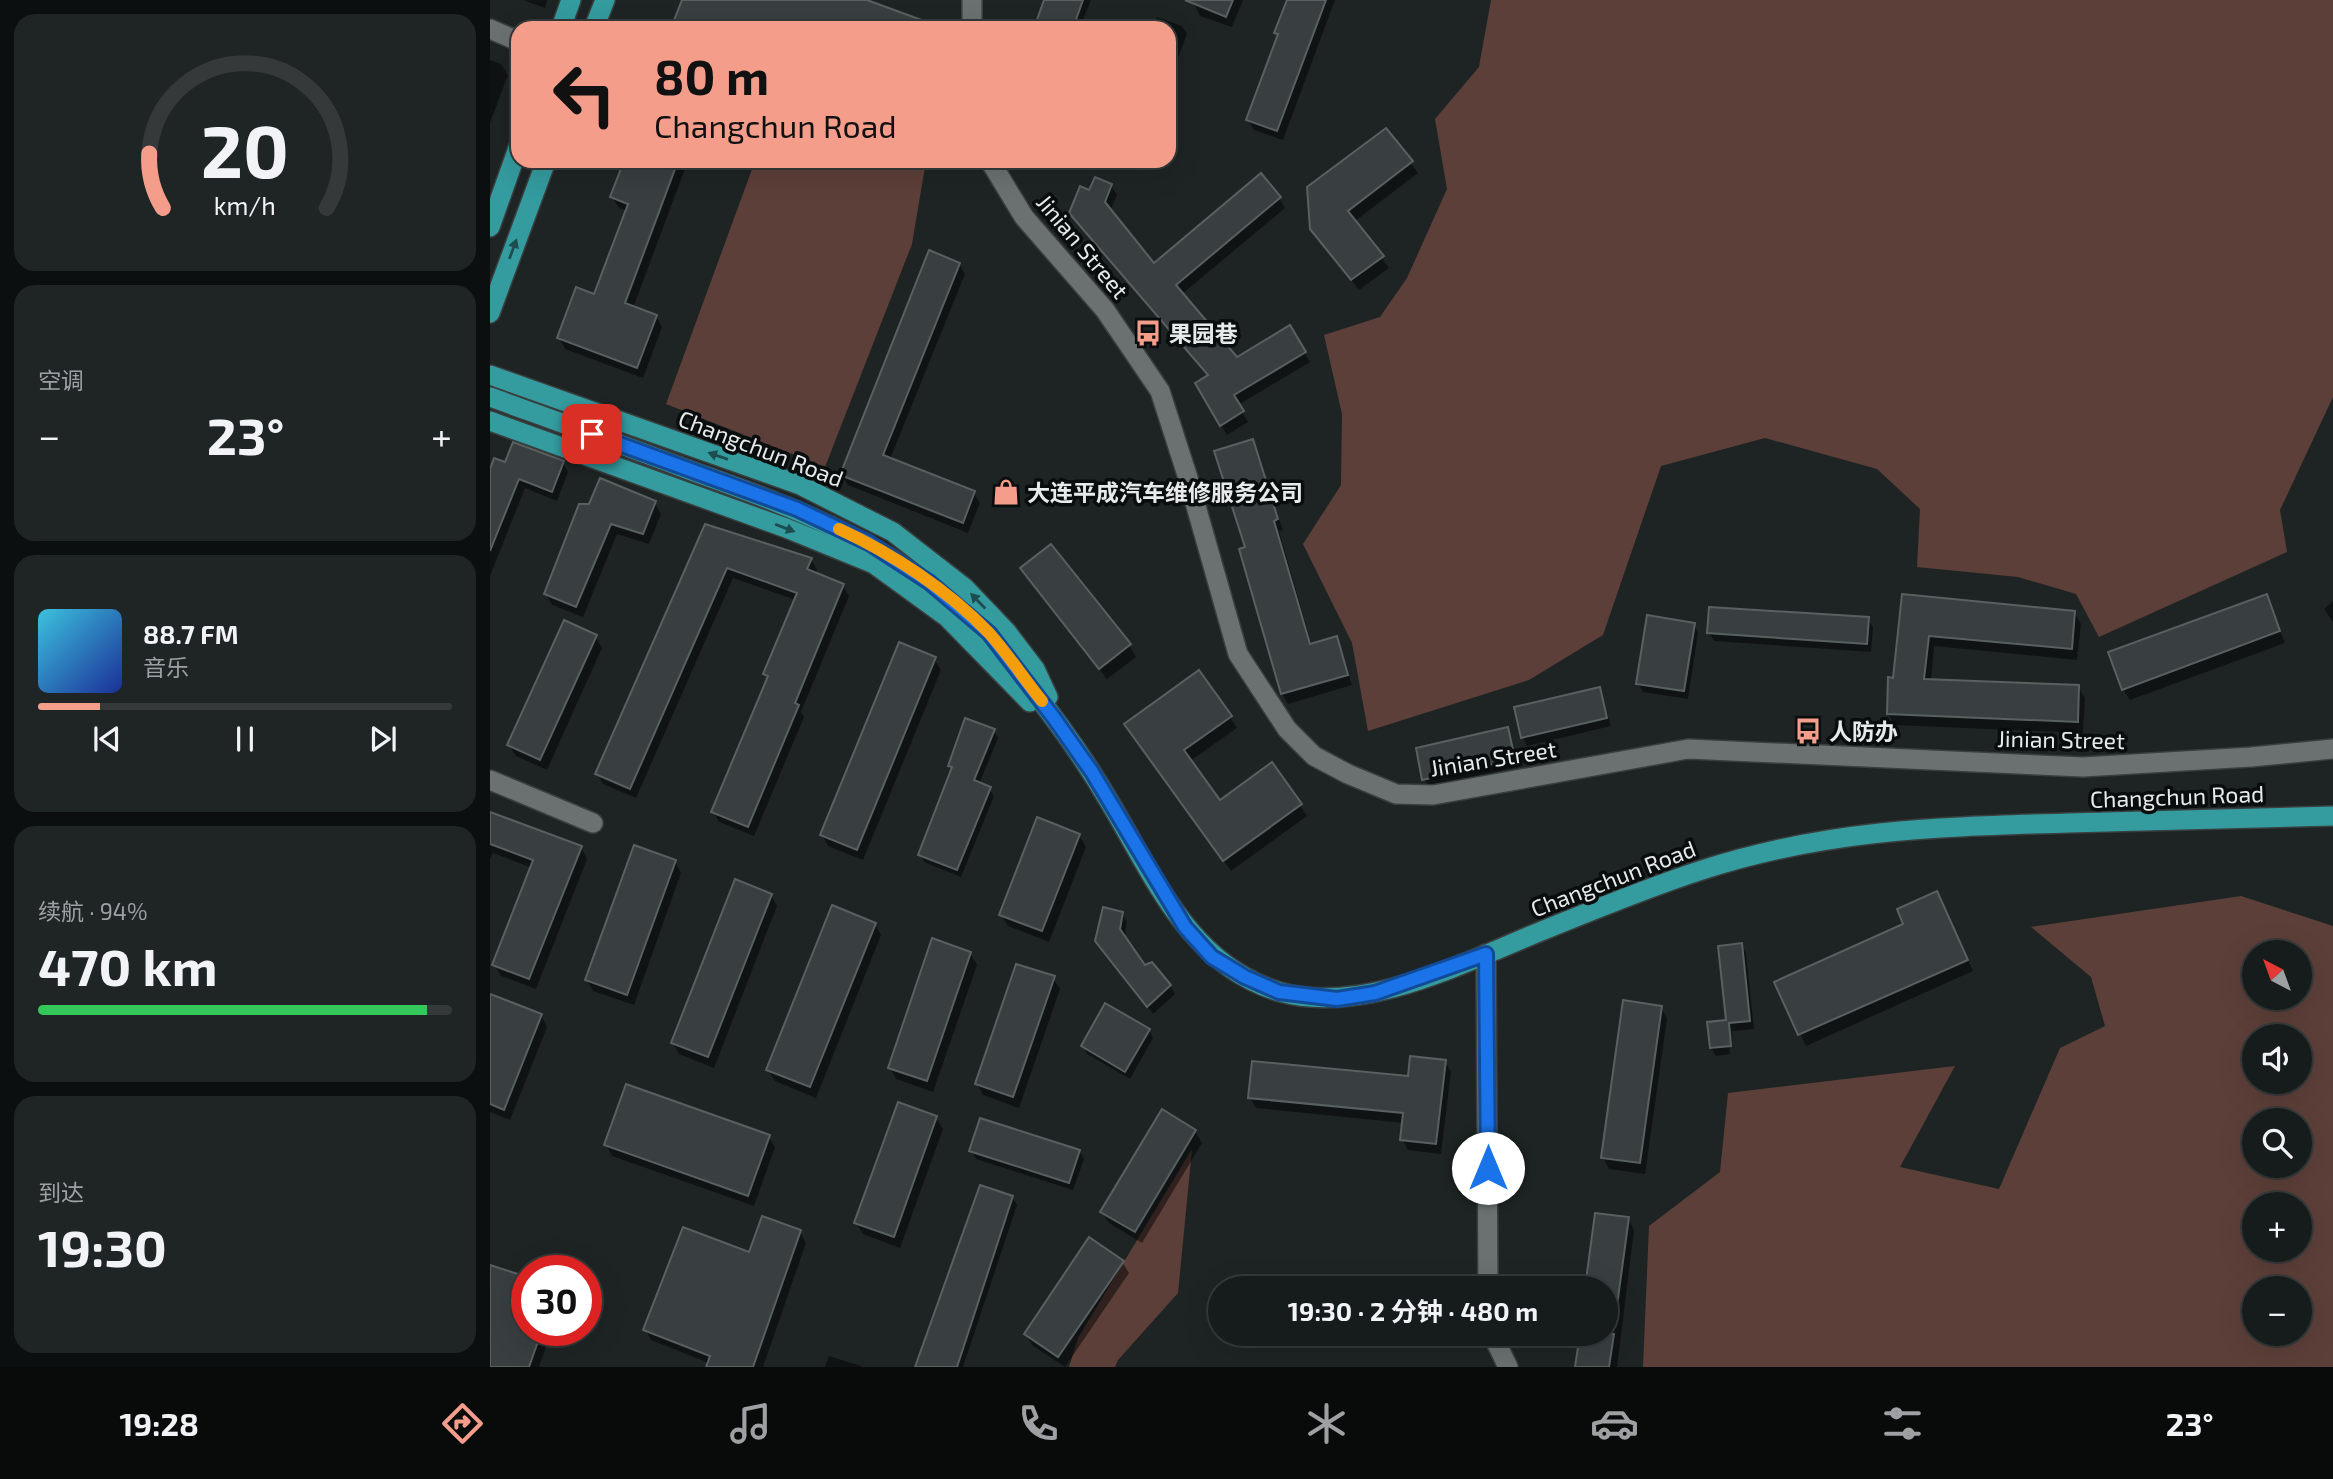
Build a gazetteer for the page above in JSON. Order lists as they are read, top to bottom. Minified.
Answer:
{"streets":{"main road":["Changchun Road"],"street":["Jinian Street"]},"places":{"bus stop":["果园巷","人防办"],"shop":["大连平成汽车维修服务公司"]},"north":"top left","page":{"turn":["80 m","Changchun Road"],"tile":["空调",["续航 · 94%","470 km"],["到达","19:30"]],"heat":["−","23°","+"],"song":["88.7 FM","音乐"],"map_buttons":["+","−"],"limit":"30","trip":"19:30 · 2 分钟 · 480 m","tabs":["19:28","23°"],"gauge":["20","km/h"]}}
